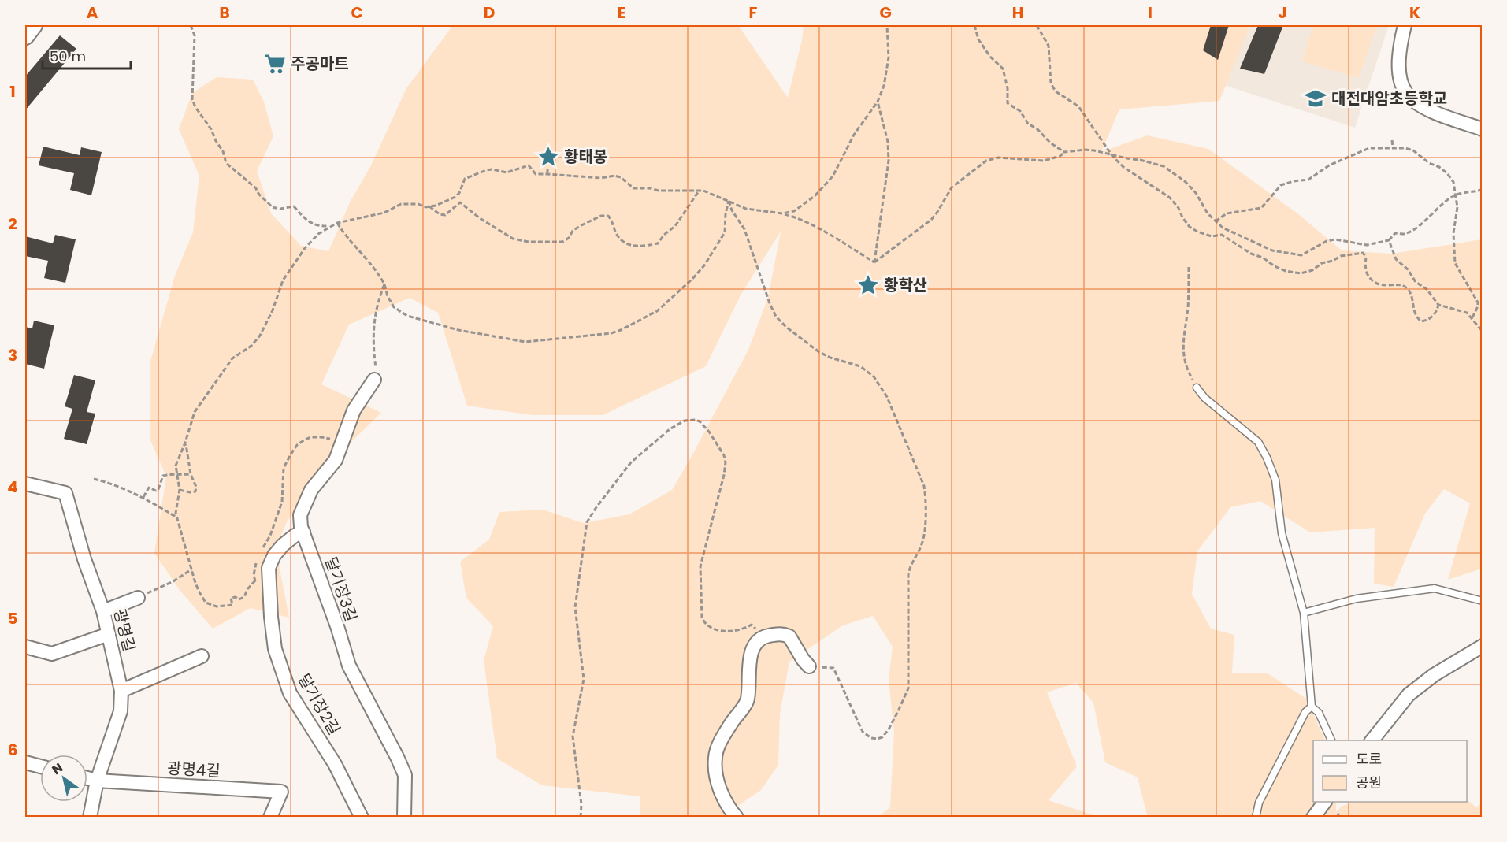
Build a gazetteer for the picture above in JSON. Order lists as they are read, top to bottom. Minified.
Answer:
{"streets":{"street":["달기장3길","광명길","달기장2길","광명4길"]},"crossings":[["달기장3길","달기장2길"],["광명길","광명4길"]],"places":{"supermarket":["주공마트"],"school or university":["대전대암초등학교"],"place":["황태봉","황학산"]},"legend":["도로","공원"],"scale_bar":"50 m","north":"top left","grid":{"columns":["A","B","C","D","E","F","G","H","I","J","K"],"rows":["1","2","3","4","5","6"]}}
